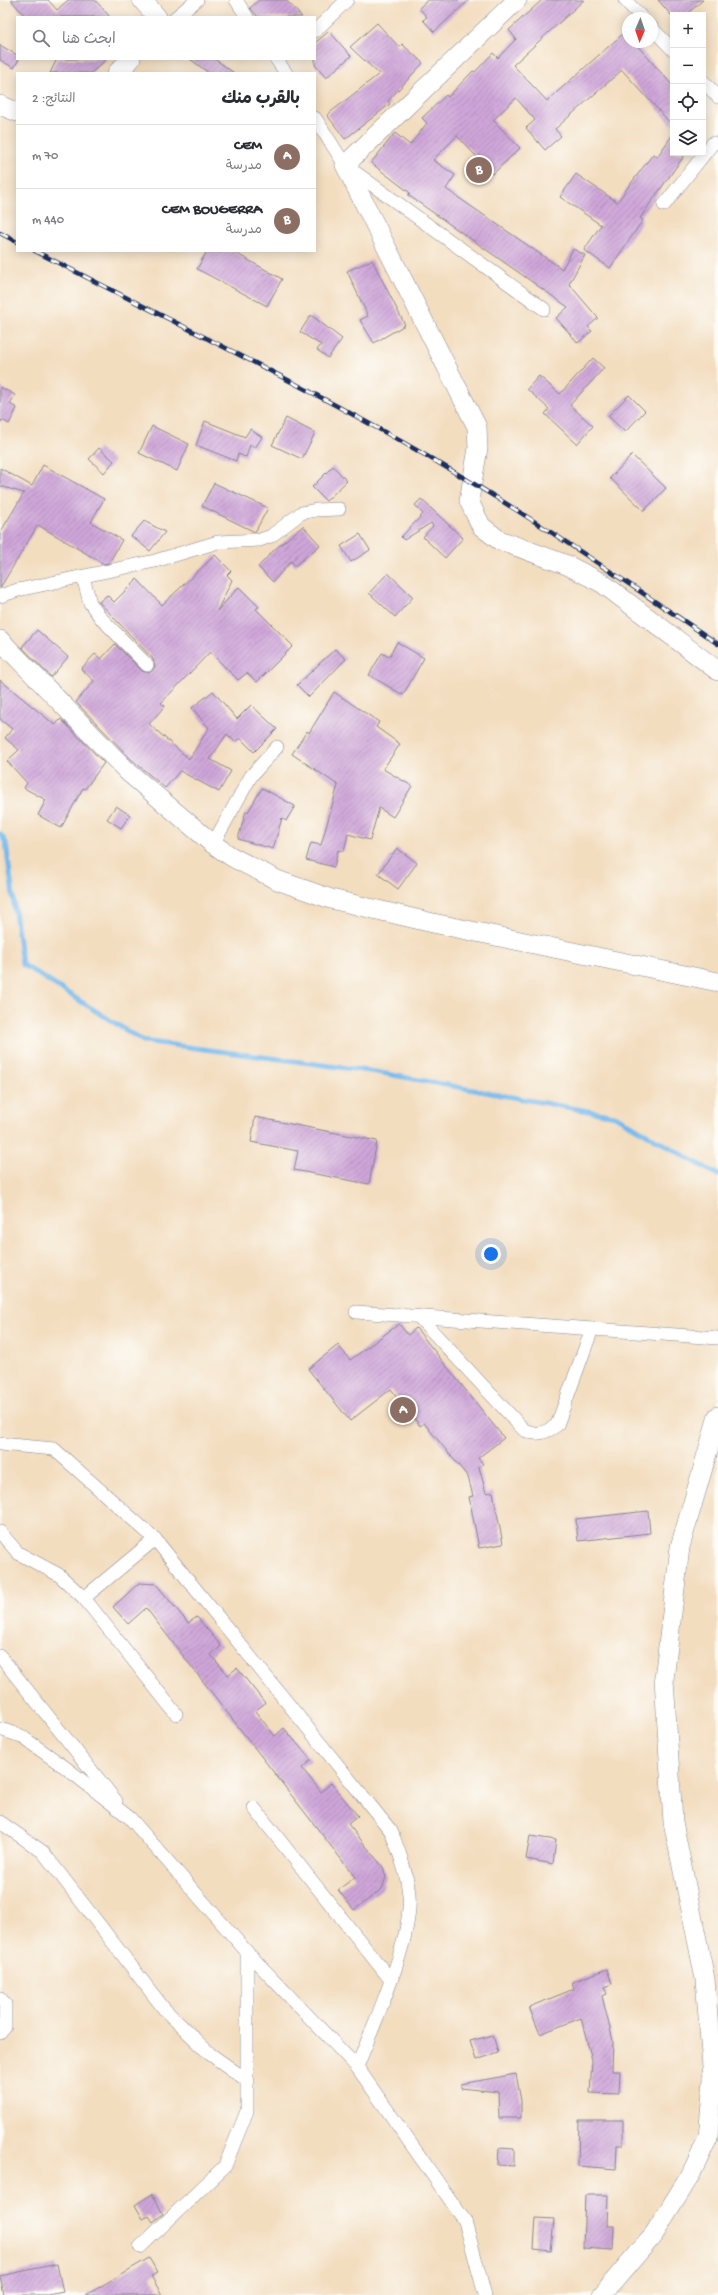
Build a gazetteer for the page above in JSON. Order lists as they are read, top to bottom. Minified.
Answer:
{"north":"bottom","page":{"map_buttons":["+","−"],"search":"ابحث هنا","heading":["بالقرب منك","النتائج: 2"],"list":[{"mark":"A","name":"CEM","note":"مدرسة","value":"70 m"},{"mark":"B","name":"CEM BOUGERRA","note":"مدرسة","value":"440 m"}],"pins":["B","A"]}}
